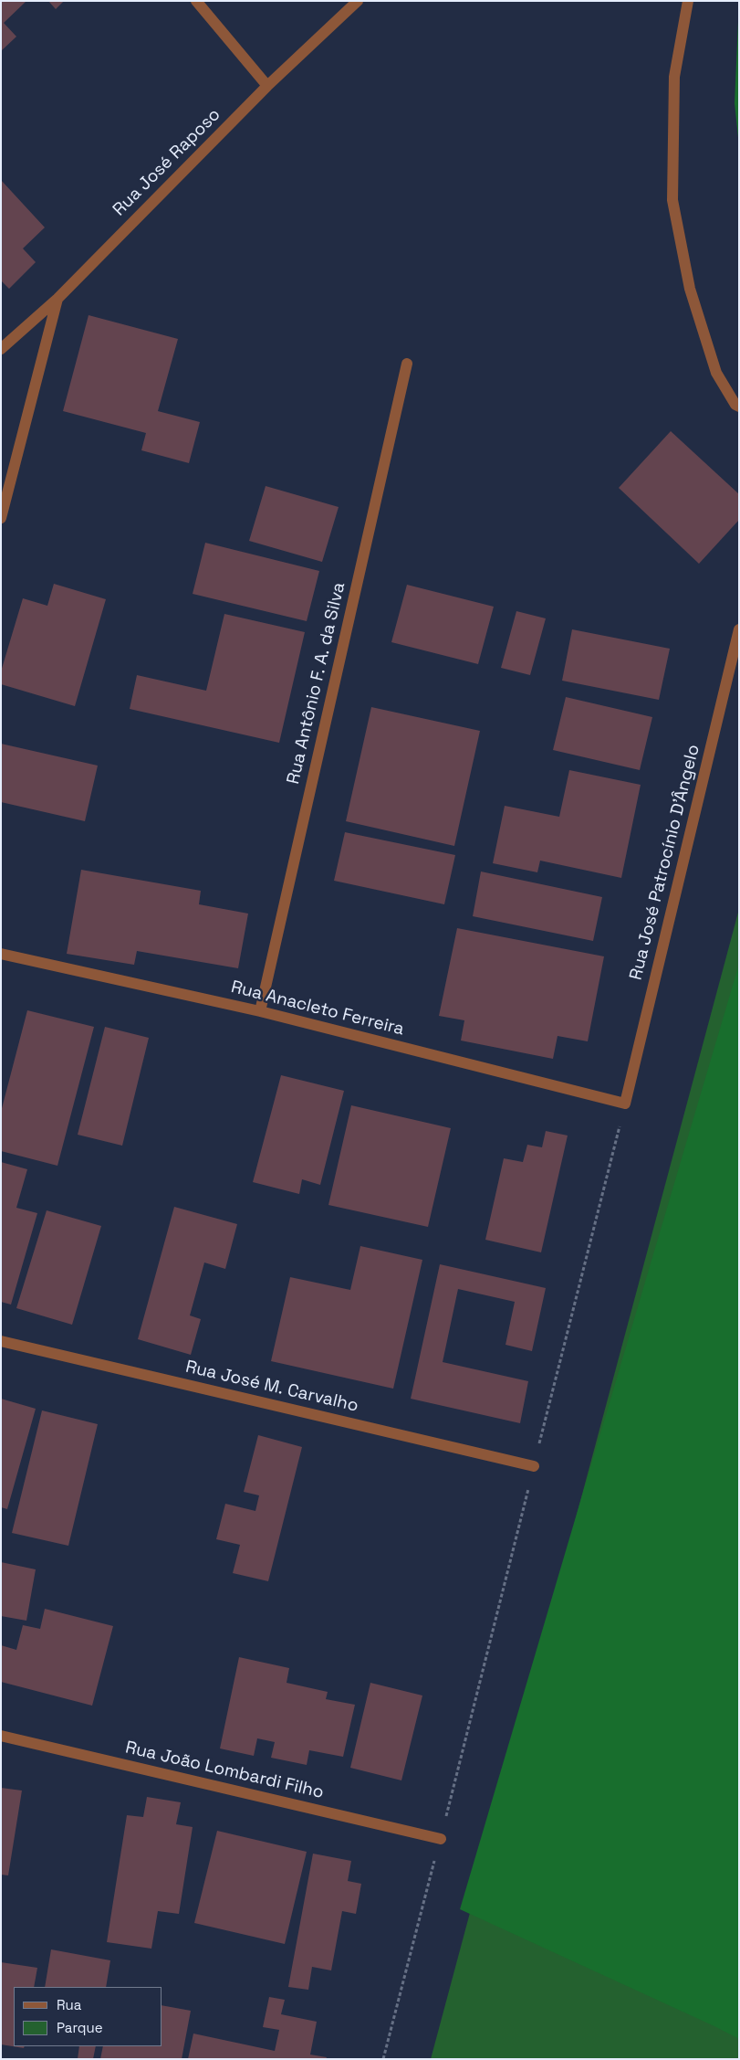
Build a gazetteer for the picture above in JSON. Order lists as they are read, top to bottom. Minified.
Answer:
{"streets":{"street":["Rua José Raposo","Rua Antônio F. A. da Silva","Rua José Patrocínio D'Ângelo","Rua Anacleto Ferreira","Rua José M. Carvalho","Rua João Lombardi Filho"]},"crossings":[["Rua Antônio F. A. da Silva","Rua Anacleto Ferreira"],["Rua José Patrocínio D'Ângelo","Rua Anacleto Ferreira"]],"legend":["Rua","Parque"]}
